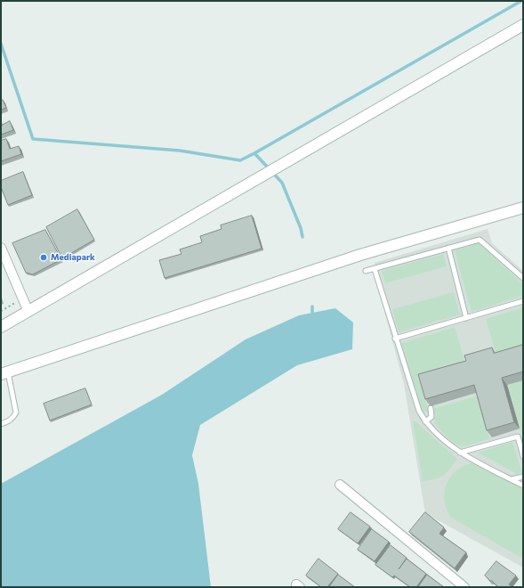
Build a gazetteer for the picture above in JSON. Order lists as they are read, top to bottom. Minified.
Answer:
{"places":["Mediapark"]}
